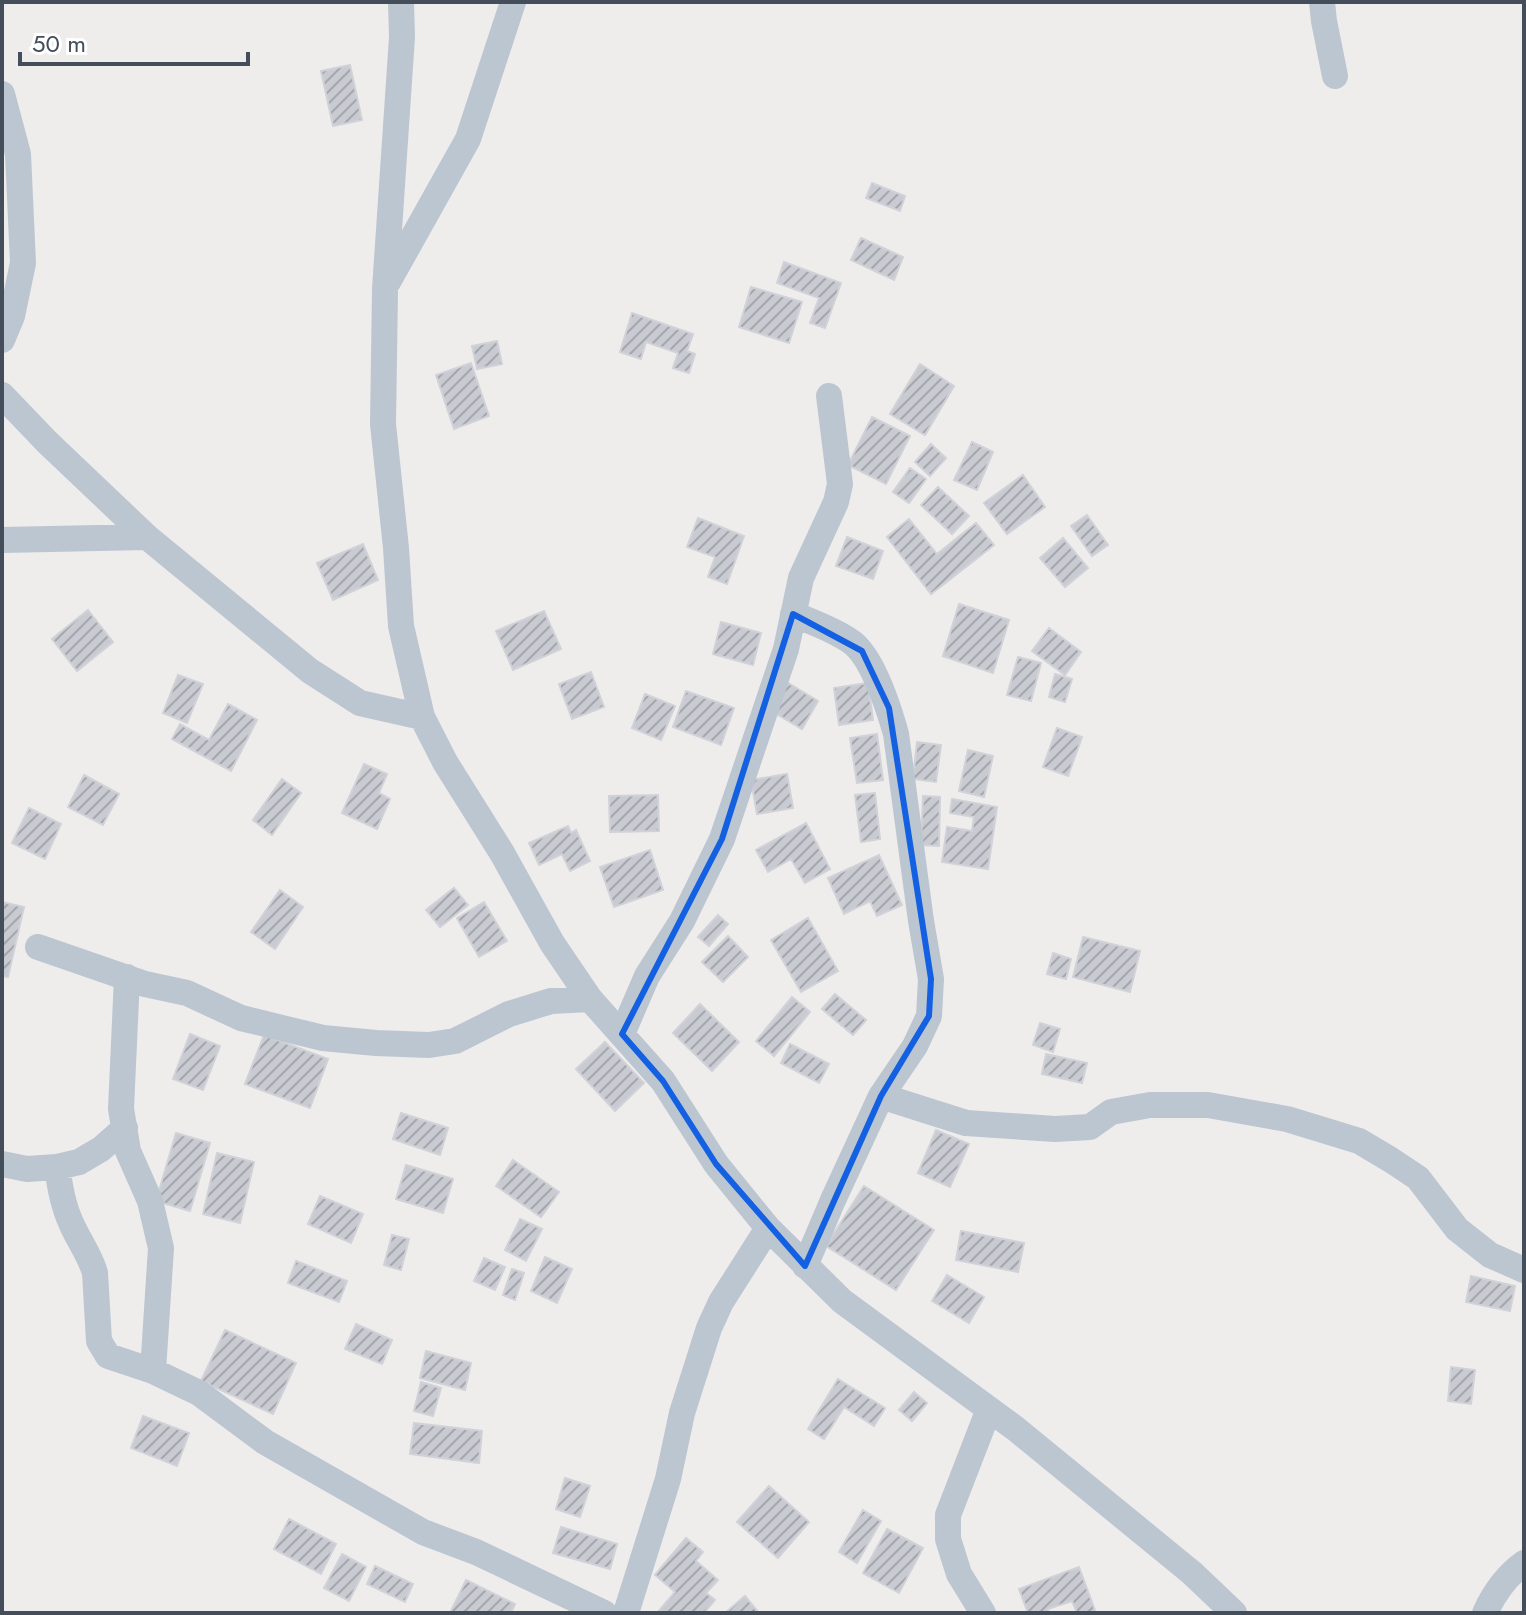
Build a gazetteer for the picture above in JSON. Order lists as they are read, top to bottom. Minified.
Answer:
{"scale_bar":"50 m"}
